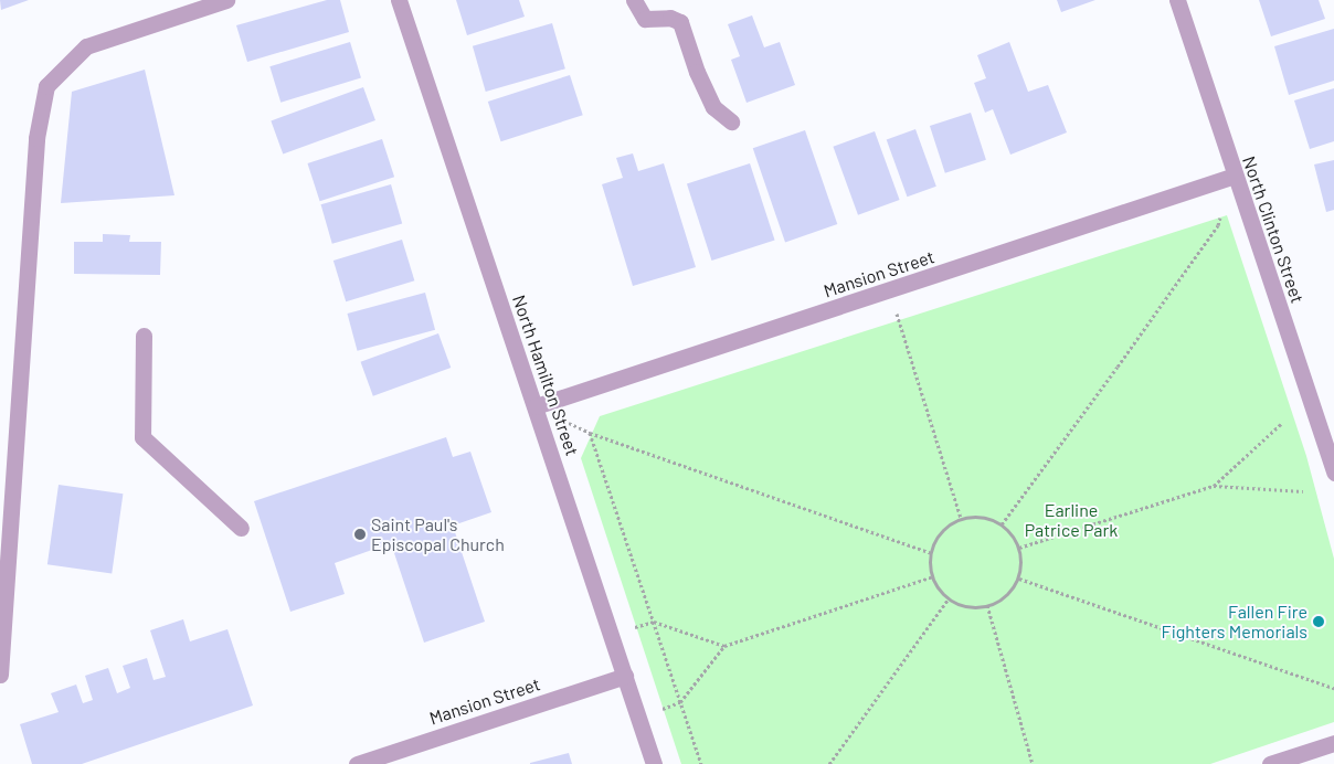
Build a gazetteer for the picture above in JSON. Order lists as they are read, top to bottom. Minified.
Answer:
{"streets":{"street":["North Clinton Street","Mansion Street","North Hamilton Street"]},"crossings":[["North Clinton Street","Mansion Street"],["Mansion Street","North Hamilton Street"]],"parks":["Earline Patrice Park"],"places":["Saint Paul's Episcopal Church","Fallen Fire Fighters Memorials"]}
